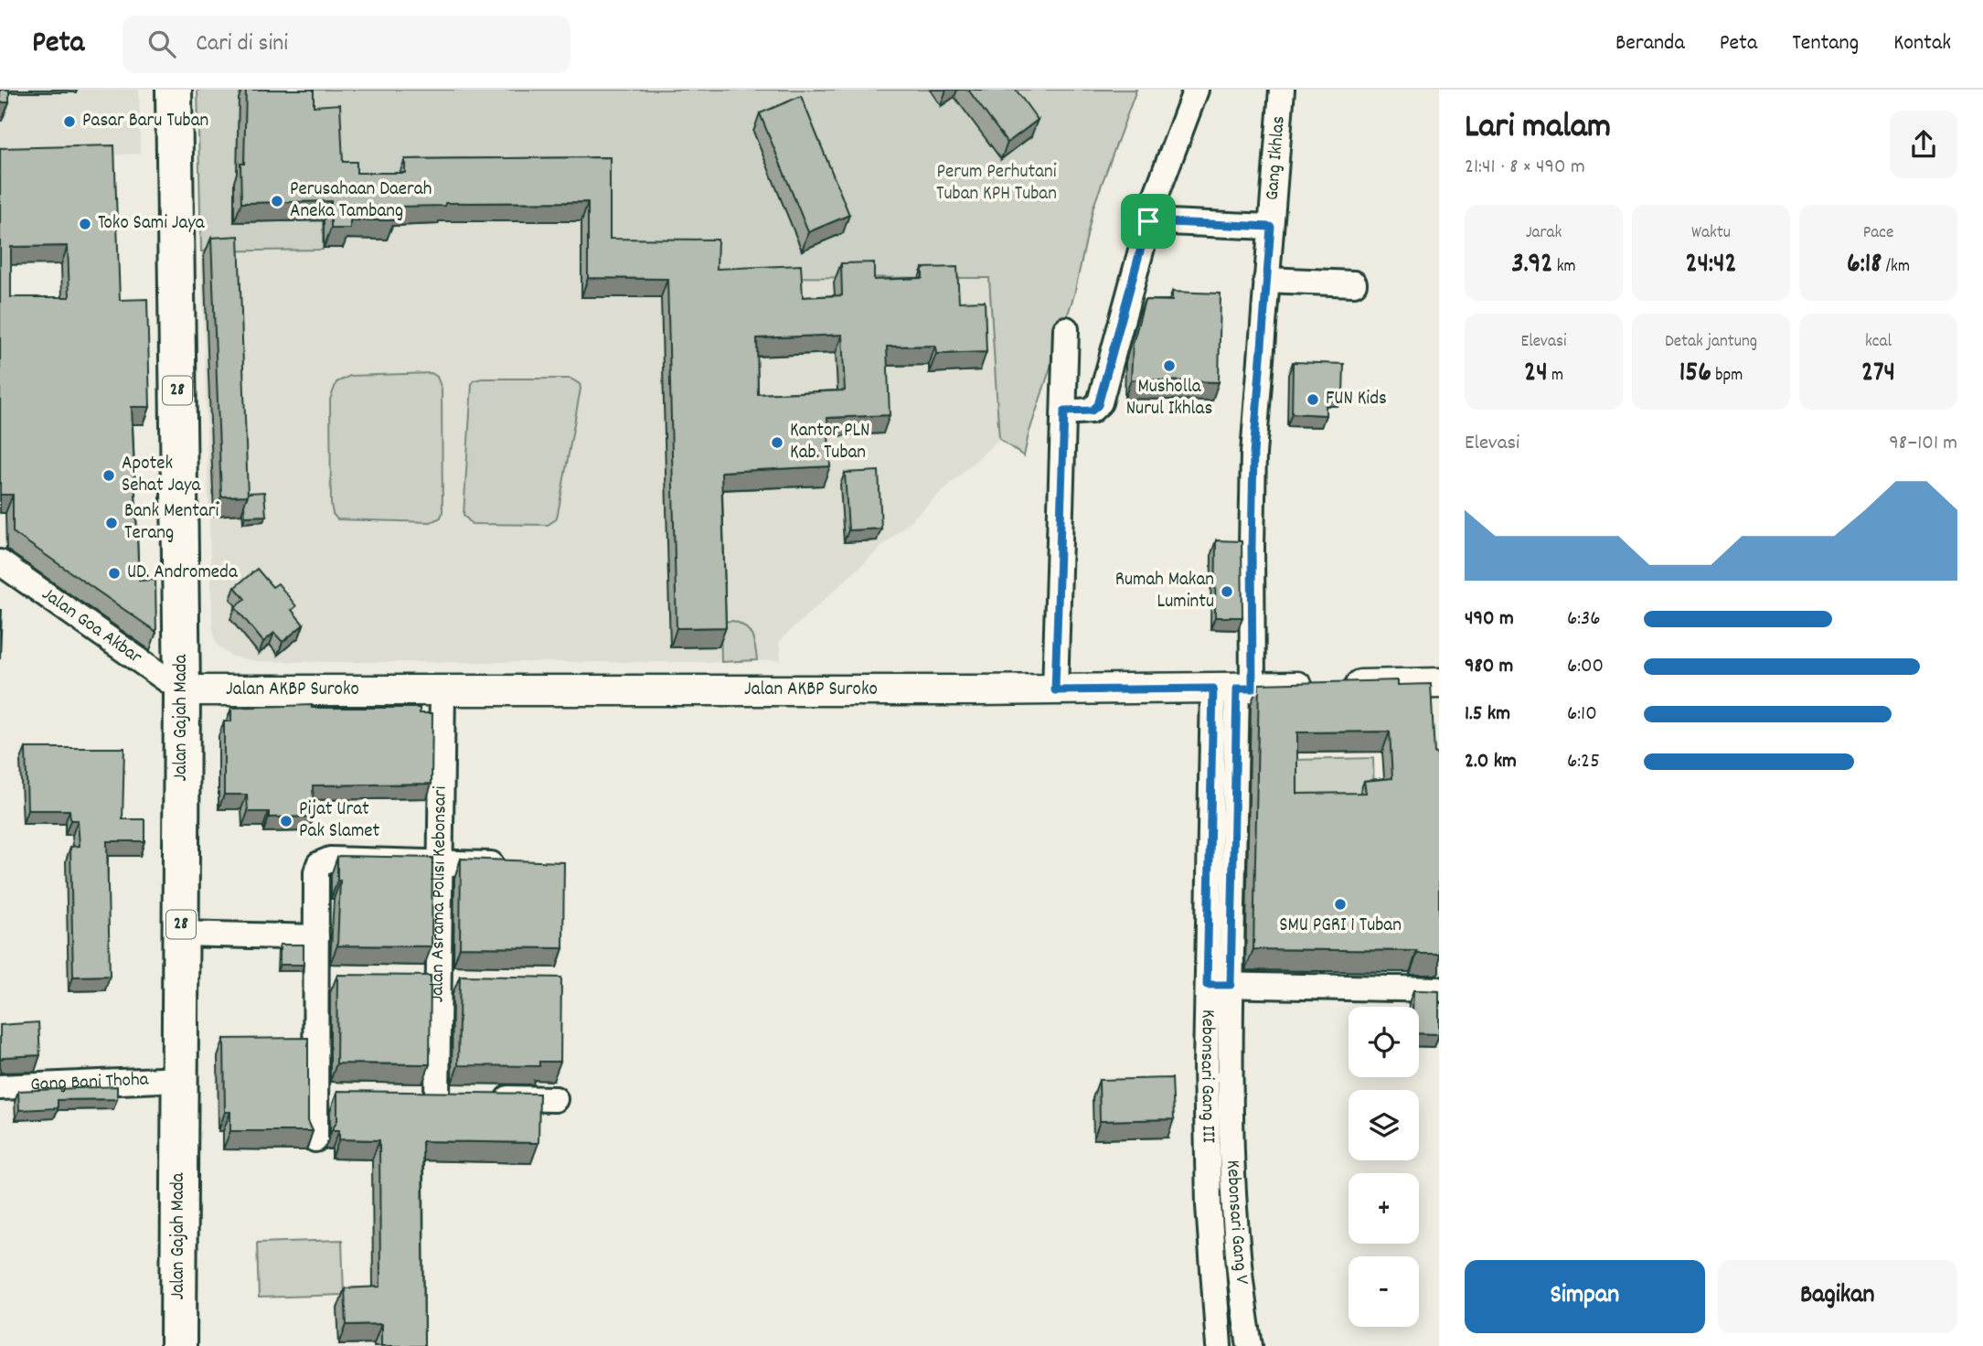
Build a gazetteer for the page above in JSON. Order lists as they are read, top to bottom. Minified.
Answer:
{"streets":{"highway":["28","Jalan Gajah Mada"],"street":["Gang Ikhlas","Jalan Goa Akbar","Jalan AKBP Suroko","Jalan Asrama Polisi Kebonsari","Kebonsari Gang III","Gang Bani Thoha","Kebonsari Gang V"]},"crossings":[["Gang Ikhlas","Jalan AKBP Suroko"],["Gang Ikhlas","Kebonsari Gang III"],["Jalan Goa Akbar","Jalan AKBP Suroko"],["Jalan Goa Akbar","Jalan Gajah Mada"],["Jalan AKBP Suroko","Jalan Gajah Mada"],["Jalan AKBP Suroko","Jalan Asrama Polisi Kebonsari"],["Jalan AKBP Suroko","Kebonsari Gang III"],["Jalan Gajah Mada","Gang Bani Thoha"],["Kebonsari Gang III","Kebonsari Gang V"]],"parks":["Perum Perhutani Tuban KPH Tuban"],"places":["Pasar Baru Tuban","Perusahaan Daerah Aneka Tambang","Toko Sami Jaya","Musholla Nurul Ikhlas","FUN Kids","Kantor PLN Kab. Tuban","Apotek Sehat Jaya","Bank Mentari Terang","UD. Andromeda","Rumah Makan Lumintu","Pijat Urat Pak Slamet","SMU PGRI 1 Tuban"],"page":{"header":"Peta","search":"Cari di sini","nav":["Beranda","Peta","Tentang","Kontak"],"heading":["Lari malam","21:41 · 8 × 490 m"],"stats":[["Jarak","3.92 km"],["Waktu","24:42"],["Pace","6:18 /km"],["Elevasi","24 m"],["Detak jantung","156 bpm"],["kcal","274"]],"chart":["Elevasi","98–101 m"],"list":[{"name":"490 m","note":"6:36"},{"name":"980 m","note":"6:00"},{"name":"1.5 km","note":"6:10"},{"name":"2.0 km","note":"6:25"}],"map_buttons":["+","−"],"buttons":["Simpan","Bagikan"]}}
